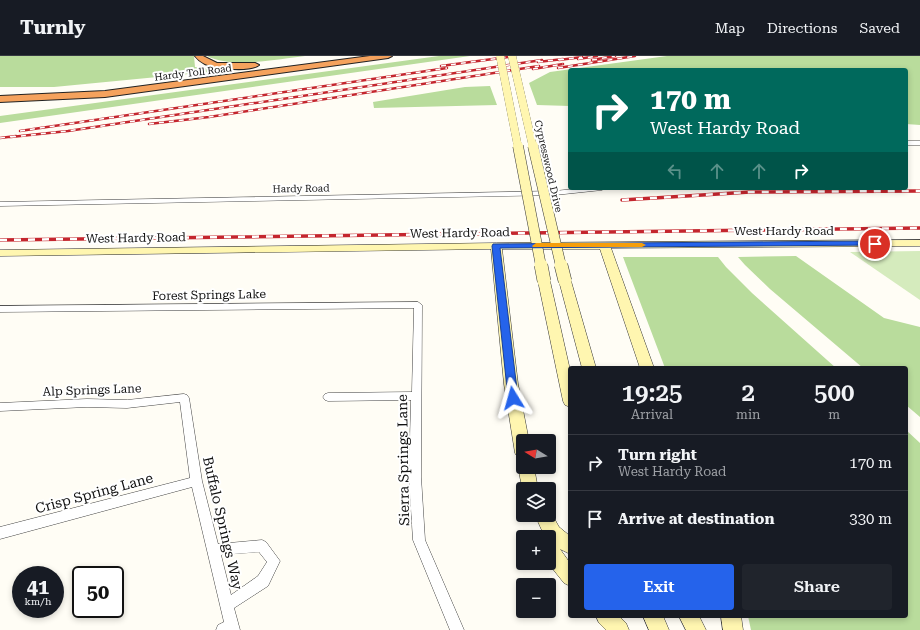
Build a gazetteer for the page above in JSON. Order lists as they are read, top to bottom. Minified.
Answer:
{"streets":{"highway":["Hardy Toll Road"],"main road":["Cypresswood Drive","West Hardy Road"],"street":["Hardy Road","Forest Springs Lake","Alp Springs Lane","Sierra Springs Lane","Crisp Spring Lane","Buffalo Springs Way"]},"crossings":[["Forest Springs Lake","Sierra Springs Lane"],["Alp Springs Lane","Buffalo Springs Way"],["Crisp Spring Lane","Buffalo Springs Way"]],"north":"left","page":{"header":"Turnly","nav":["Map","Directions","Saved"],"turn":["170 m","West Hardy Road"],"eta":["19:25","Arrival","2","min","500","m"],"map_buttons":["+","−"],"list":[{"name":"Turn right","note":"West Hardy Road","value":"170 m"},{"name":"Arrive at destination","value":"330 m"}],"buttons":["Exit","Share"],"speed":"41 km/h","limit":"50"}}
